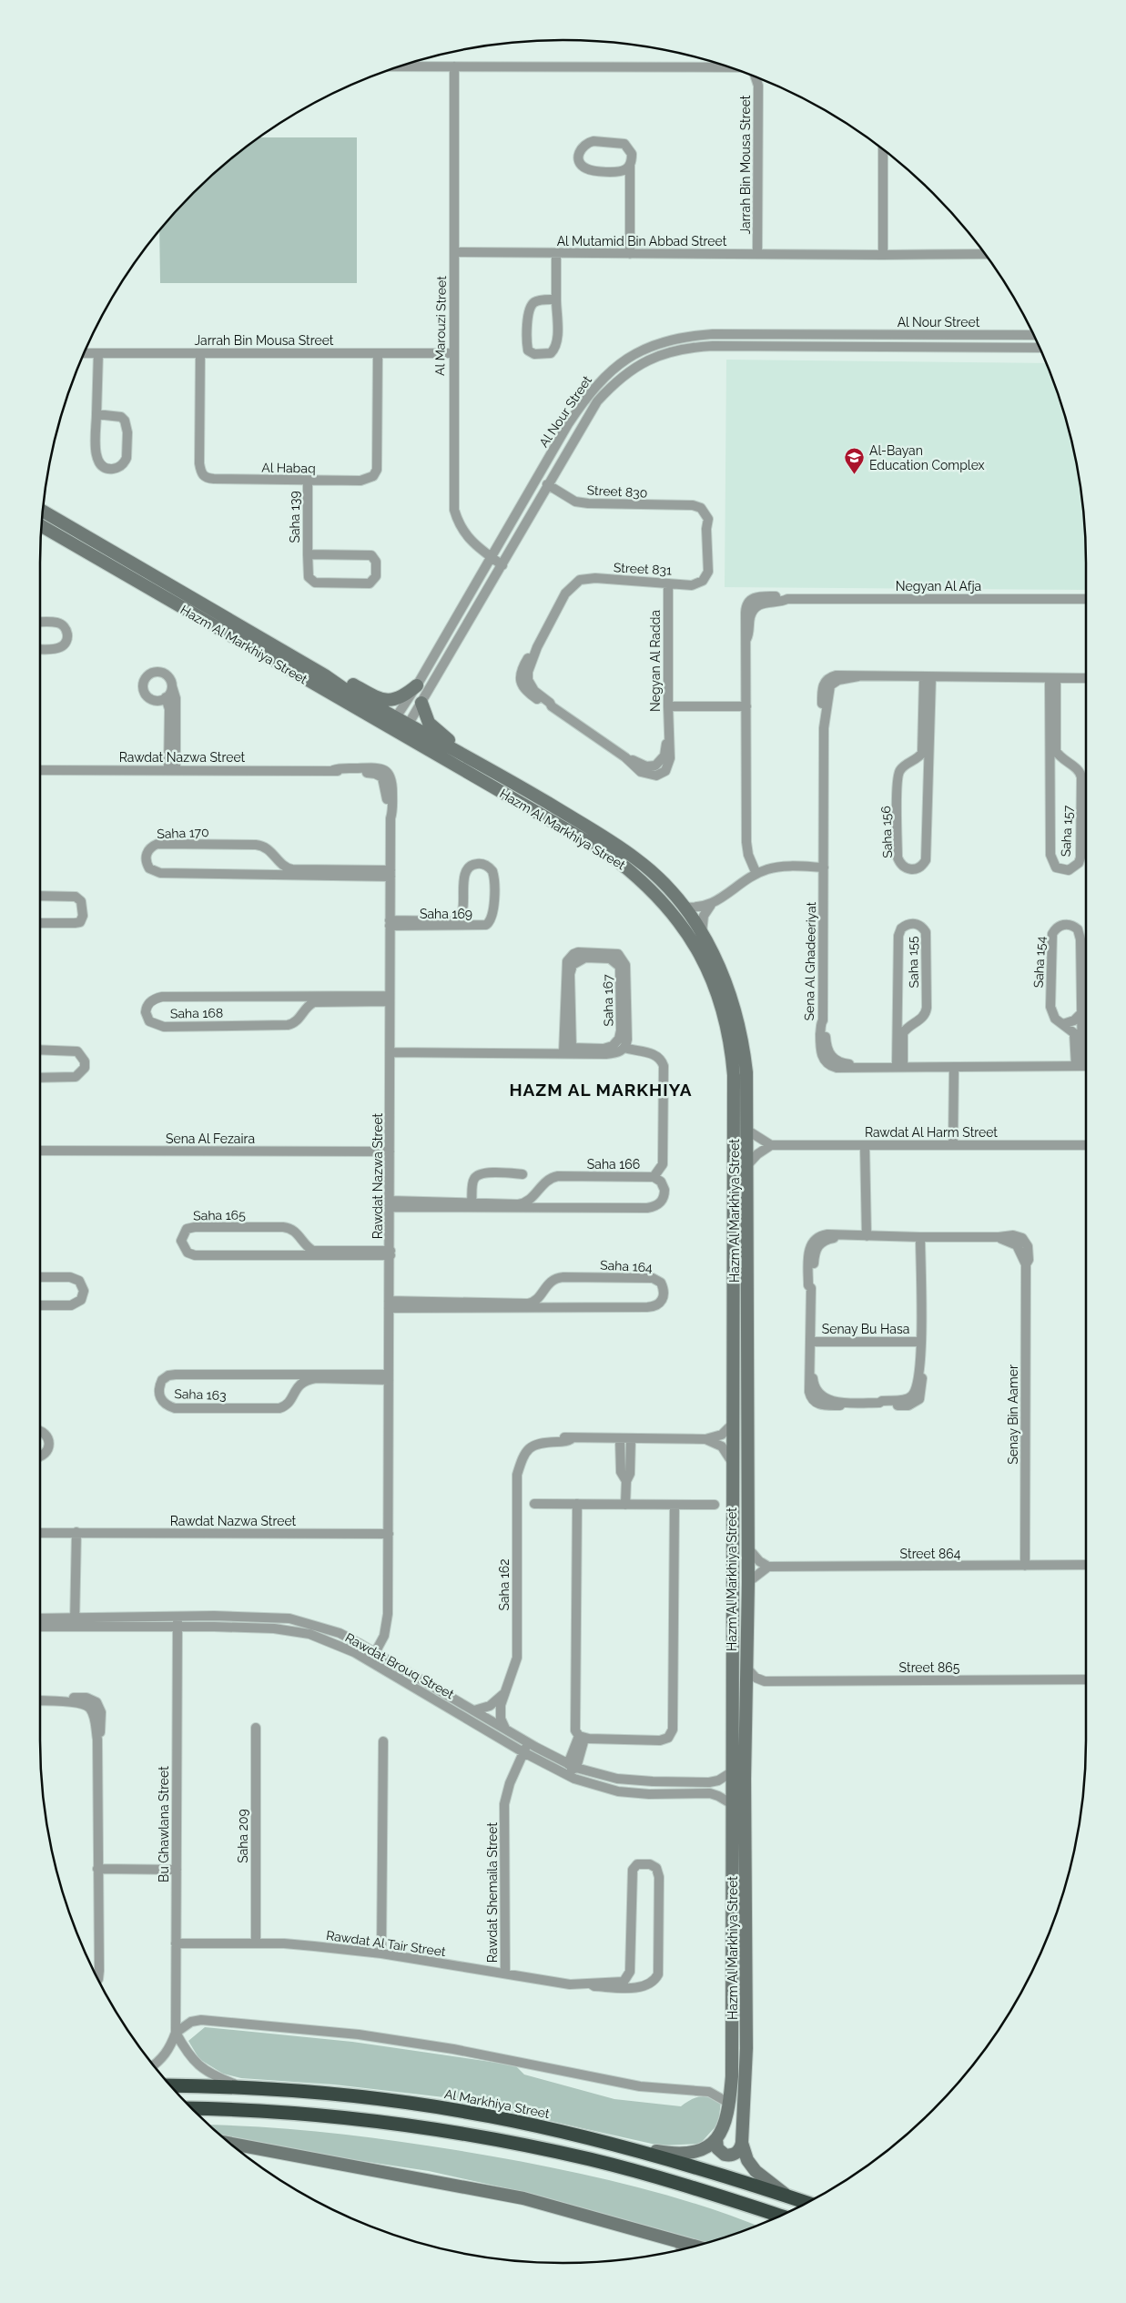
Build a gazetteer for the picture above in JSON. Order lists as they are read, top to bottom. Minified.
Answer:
{"streets":{"highway":["Al Markhiya Street"],"street":["Jarrah Bin Mousa Street","Al Mutamid Bin Abbad Street","Al Nour Street","Al Marouzi Street","Al Habaq","Street 830","Saha 139","Street 831","Negyan Al Afja","Hazm Al Markhiya Street","Negyan Al Radda","Rawdat Nazwa Street","Saha 157","Saha 156","Saha 170","Saha 169","Sena Al Ghadeeriyat","Saha 155","Saha 154","Saha 167","Saha 168","Rawdat Al Harm Street","Sena Al Fezaira","Saha 166","Saha 165","Saha 164","Senay Bu Hasa","Saha 163","Senay Bin Aamer","Street 864","Saha 162","Rawdat Brouq Street","Street 865","Bu Ghawlana Street","Saha 209","Rawdat Shemaila Street","Rawdat Al Tair Street"]},"crossings":[["Jarrah Bin Mousa Street","Al Mutamid Bin Abbad Street"],["Jarrah Bin Mousa Street","Al Marouzi Street"],["Jarrah Bin Mousa Street","Al Habaq"],["Al Mutamid Bin Abbad Street","Al Marouzi Street"],["Al Nour Street","Al Marouzi Street"],["Al Nour Street","Street 830"],["Al Nour Street","Hazm Al Markhiya Street"],["Al Habaq","Saha 139"],["Street 830","Street 831"],["Street 831","Negyan Al Radda"],["Hazm Al Markhiya Street","Saha 162"],["Hazm Al Markhiya Street","Rawdat Brouq Street"],["Hazm Al Markhiya Street","Al Markhiya Street"],["Rawdat Nazwa Street","Saha 170"],["Rawdat Nazwa Street","Saha 169"],["Rawdat Nazwa Street","Saha 167"],["Rawdat Nazwa Street","Saha 168"],["Rawdat Nazwa Street","Sena Al Fezaira"],["Rawdat Nazwa Street","Saha 166"],["Rawdat Nazwa Street","Saha 165"],["Rawdat Nazwa Street","Saha 164"],["Rawdat Nazwa Street","Saha 163"],["Rawdat Nazwa Street","Rawdat Brouq Street"],["Saha 157","Sena Al Ghadeeriyat"],["Saha 156","Sena Al Ghadeeriyat"],["Sena Al Ghadeeriyat","Saha 155"],["Sena Al Ghadeeriyat","Saha 154"],["Saha 167","Saha 166"],["Senay Bu Hasa","Senay Bin Aamer"],["Senay Bin Aamer","Street 864"],["Saha 162","Rawdat Brouq Street"],["Rawdat Brouq Street","Bu Ghawlana Street"],["Rawdat Brouq Street","Rawdat Shemaila Street"],["Bu Ghawlana Street","Rawdat Al Tair Street"],["Saha 209","Rawdat Al Tair Street"],["Rawdat Shemaila Street","Rawdat Al Tair Street"]],"districts":["HAZM AL MARKHIYA"],"places":{"school or university":["Al-Bayan Education Complex"]}}
